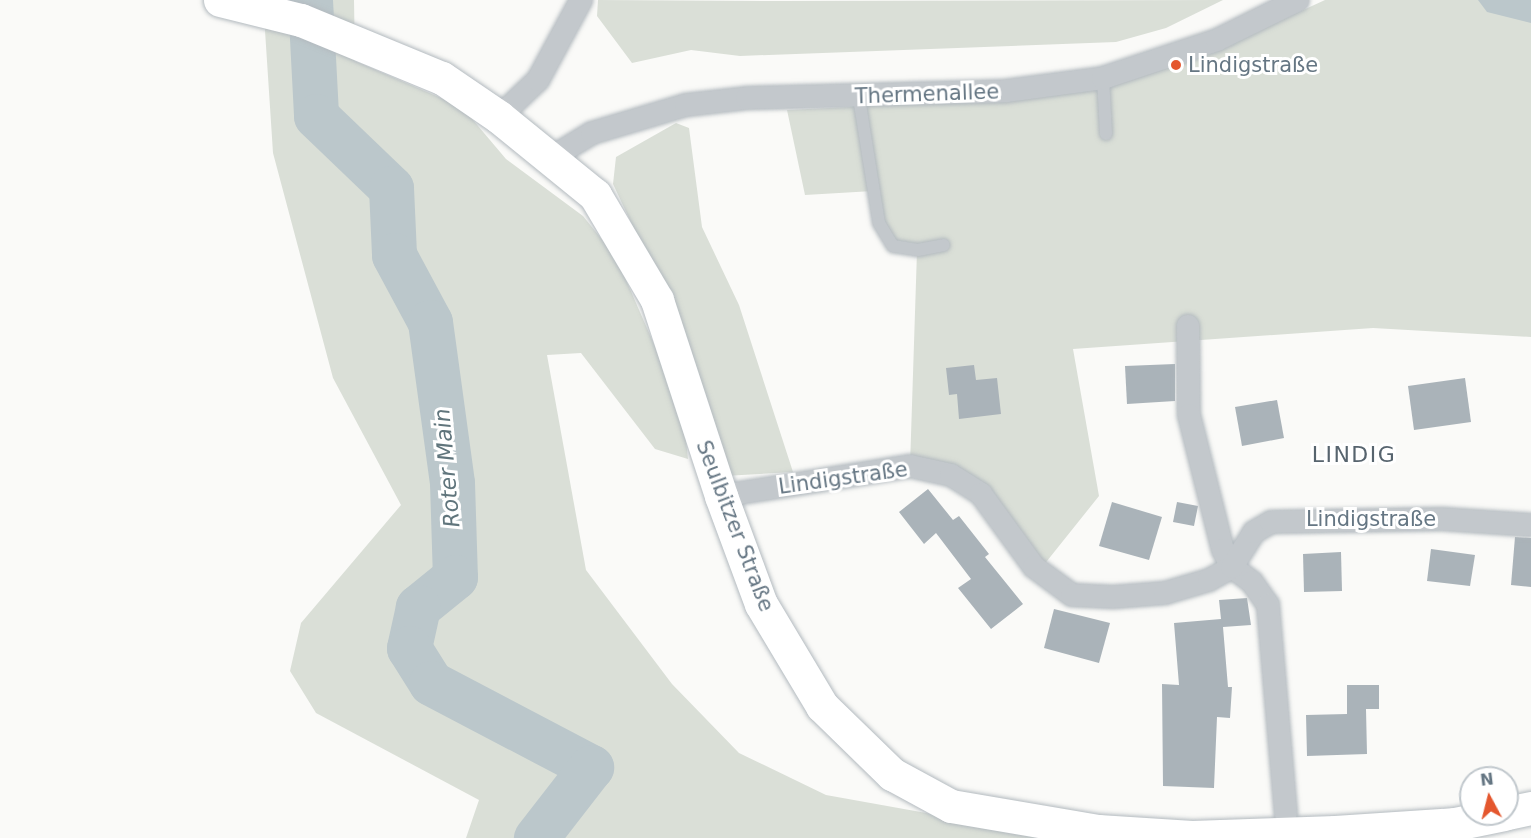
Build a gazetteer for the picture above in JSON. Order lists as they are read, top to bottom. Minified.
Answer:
{"streets":{"street":["Thermenallee","Lindigstraße","Seulbitzer Straße"]},"crossings":[["Thermenallee","Seulbitzer Straße"],["Lindigstraße","Seulbitzer Straße"]],"districts":["LINDIG"],"water":["Roter Main"],"places":["Lindigstraße"],"north":"top"}
